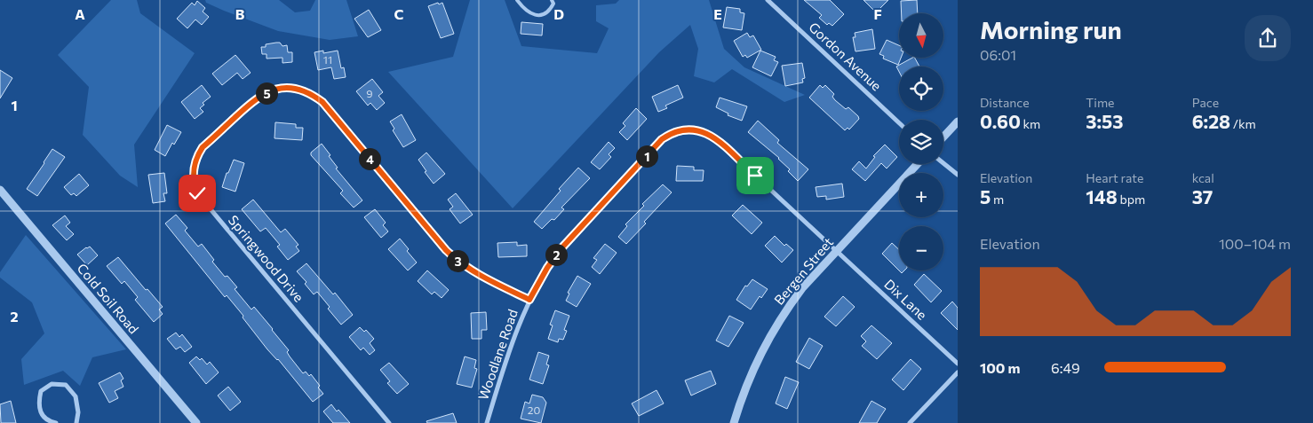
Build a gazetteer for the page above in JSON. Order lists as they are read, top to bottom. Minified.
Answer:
{"streets":{"street":["Gordon Avenue","Springwood Drive","Bergen Street","Cold Soil Road","Dix Lane","Woodlane Road"]},"crossings":[["Springwood Drive","Woodlane Road"],["Bergen Street","Dix Lane"],["Bergen Street","Woodlane Road"],["Dix Lane","Woodlane Road"]],"house_numbers":["11","9","20"],"north":"bottom","page":{"heading":["Morning run","06:01"],"map_buttons":["+","−"],"stats":[["Distance","0.60 km"],["Time","3:53"],["Pace","6:28 /km"],["Elevation","5 m"],["Heart rate","148 bpm"],["kcal","37"]],"pins":["5","1","4","2","3"],"chart":["Elevation","100–104 m"],"list":[{"name":"100 m","note":"6:49"}]},"grid":{"columns":["A","B","C","D","E","F"],"rows":["1","2"]}}
